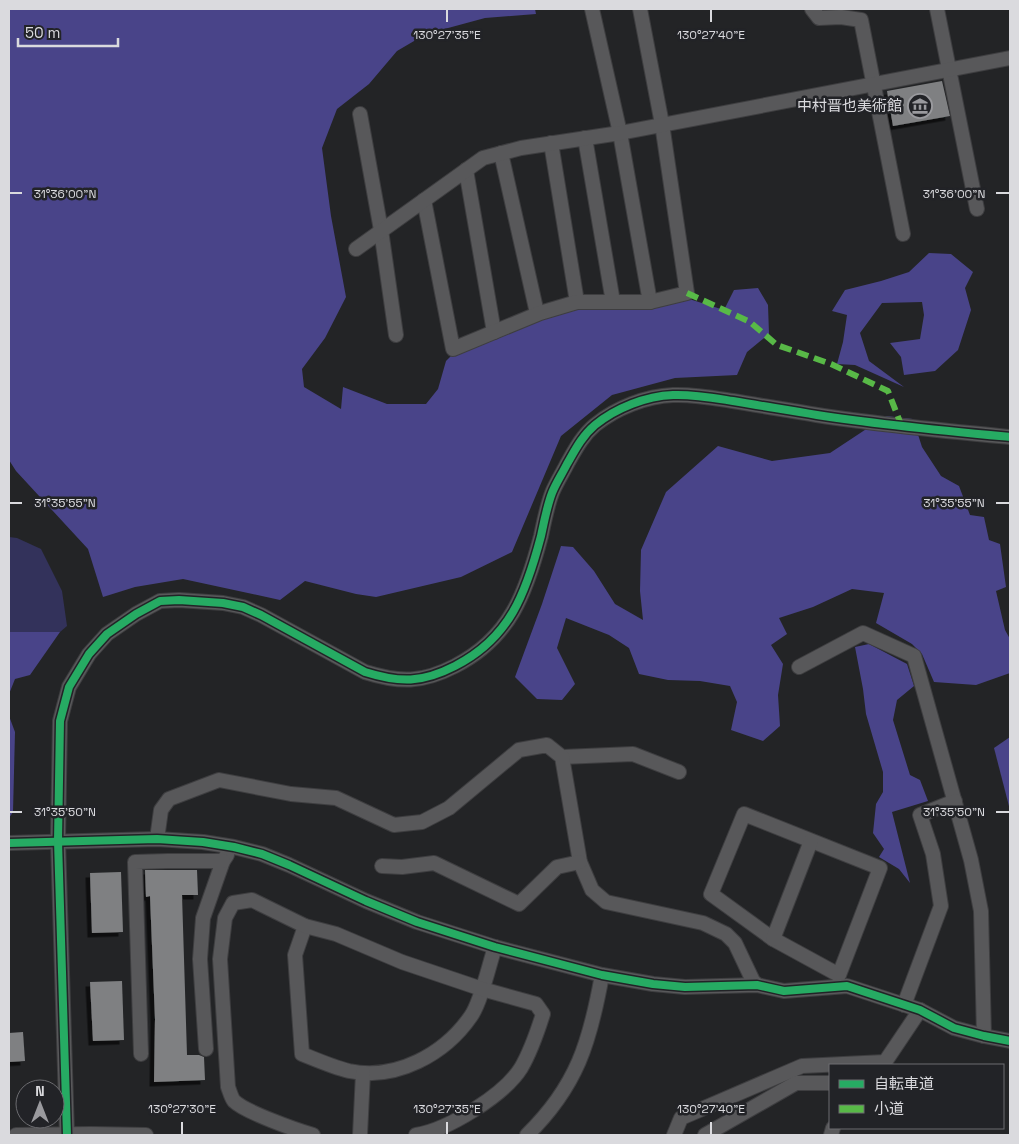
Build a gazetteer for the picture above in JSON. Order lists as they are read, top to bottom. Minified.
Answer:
{"places":{"museum":["中村晋也美術館"]},"legend":["自転車道","小道"],"scale_bar":"50 m","north":"top","coordinates":["130°27'35\"E","130°27'40\"E","31°36'00\"N","31°35'55\"N","31°35'50\"N","130°27'30\"E"]}
